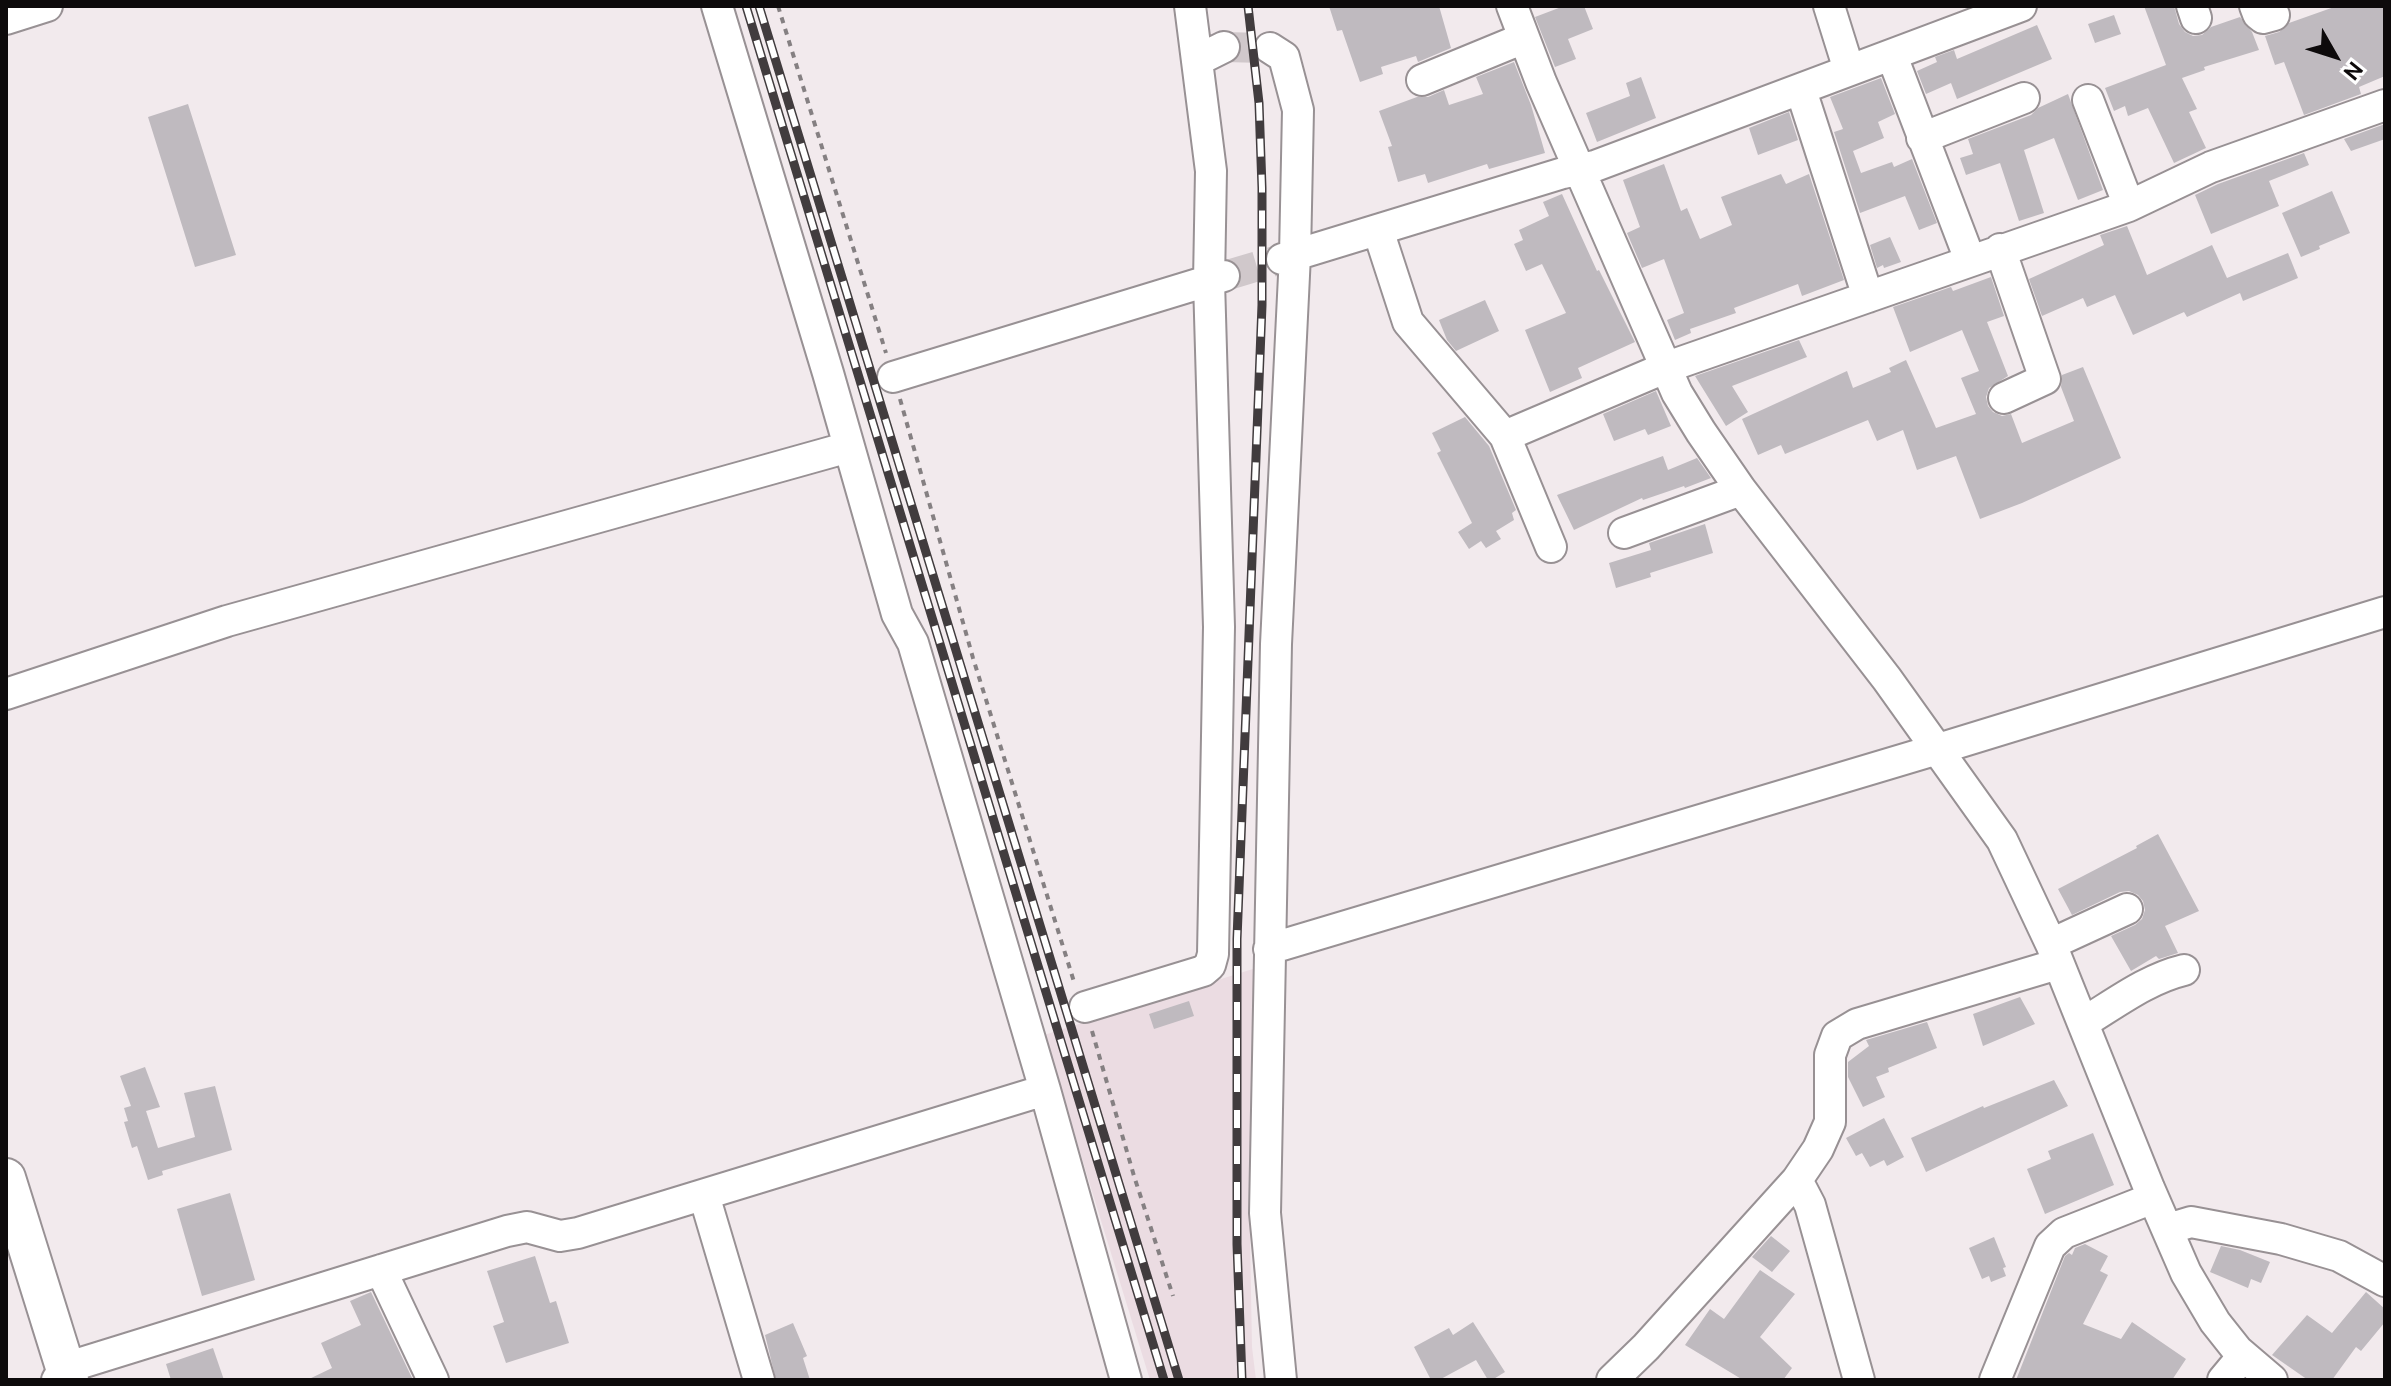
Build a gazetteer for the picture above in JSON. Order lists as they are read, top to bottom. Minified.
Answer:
{"north":"bottom right"}
